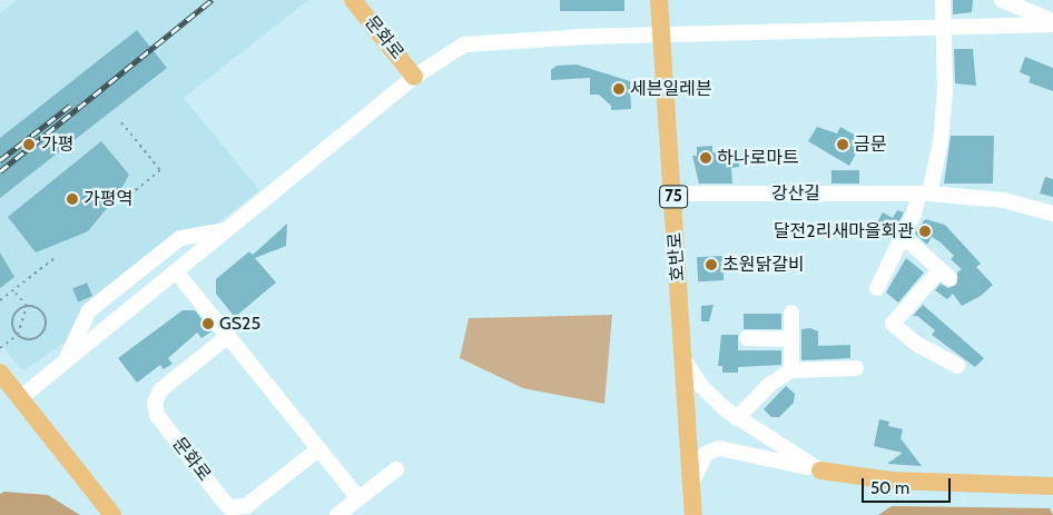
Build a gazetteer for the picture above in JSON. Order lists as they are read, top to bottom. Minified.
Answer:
{"streets":{"main road":["문화로","75","호반로"],"street":["강산길"]},"crossings":[["강산길","호반로"]],"places":["세븐일레븐","가평","금문","하나로마트","가평역","달전2리새마을회관","초원닭갈비","GS25"],"scale_bar":"50 m"}
